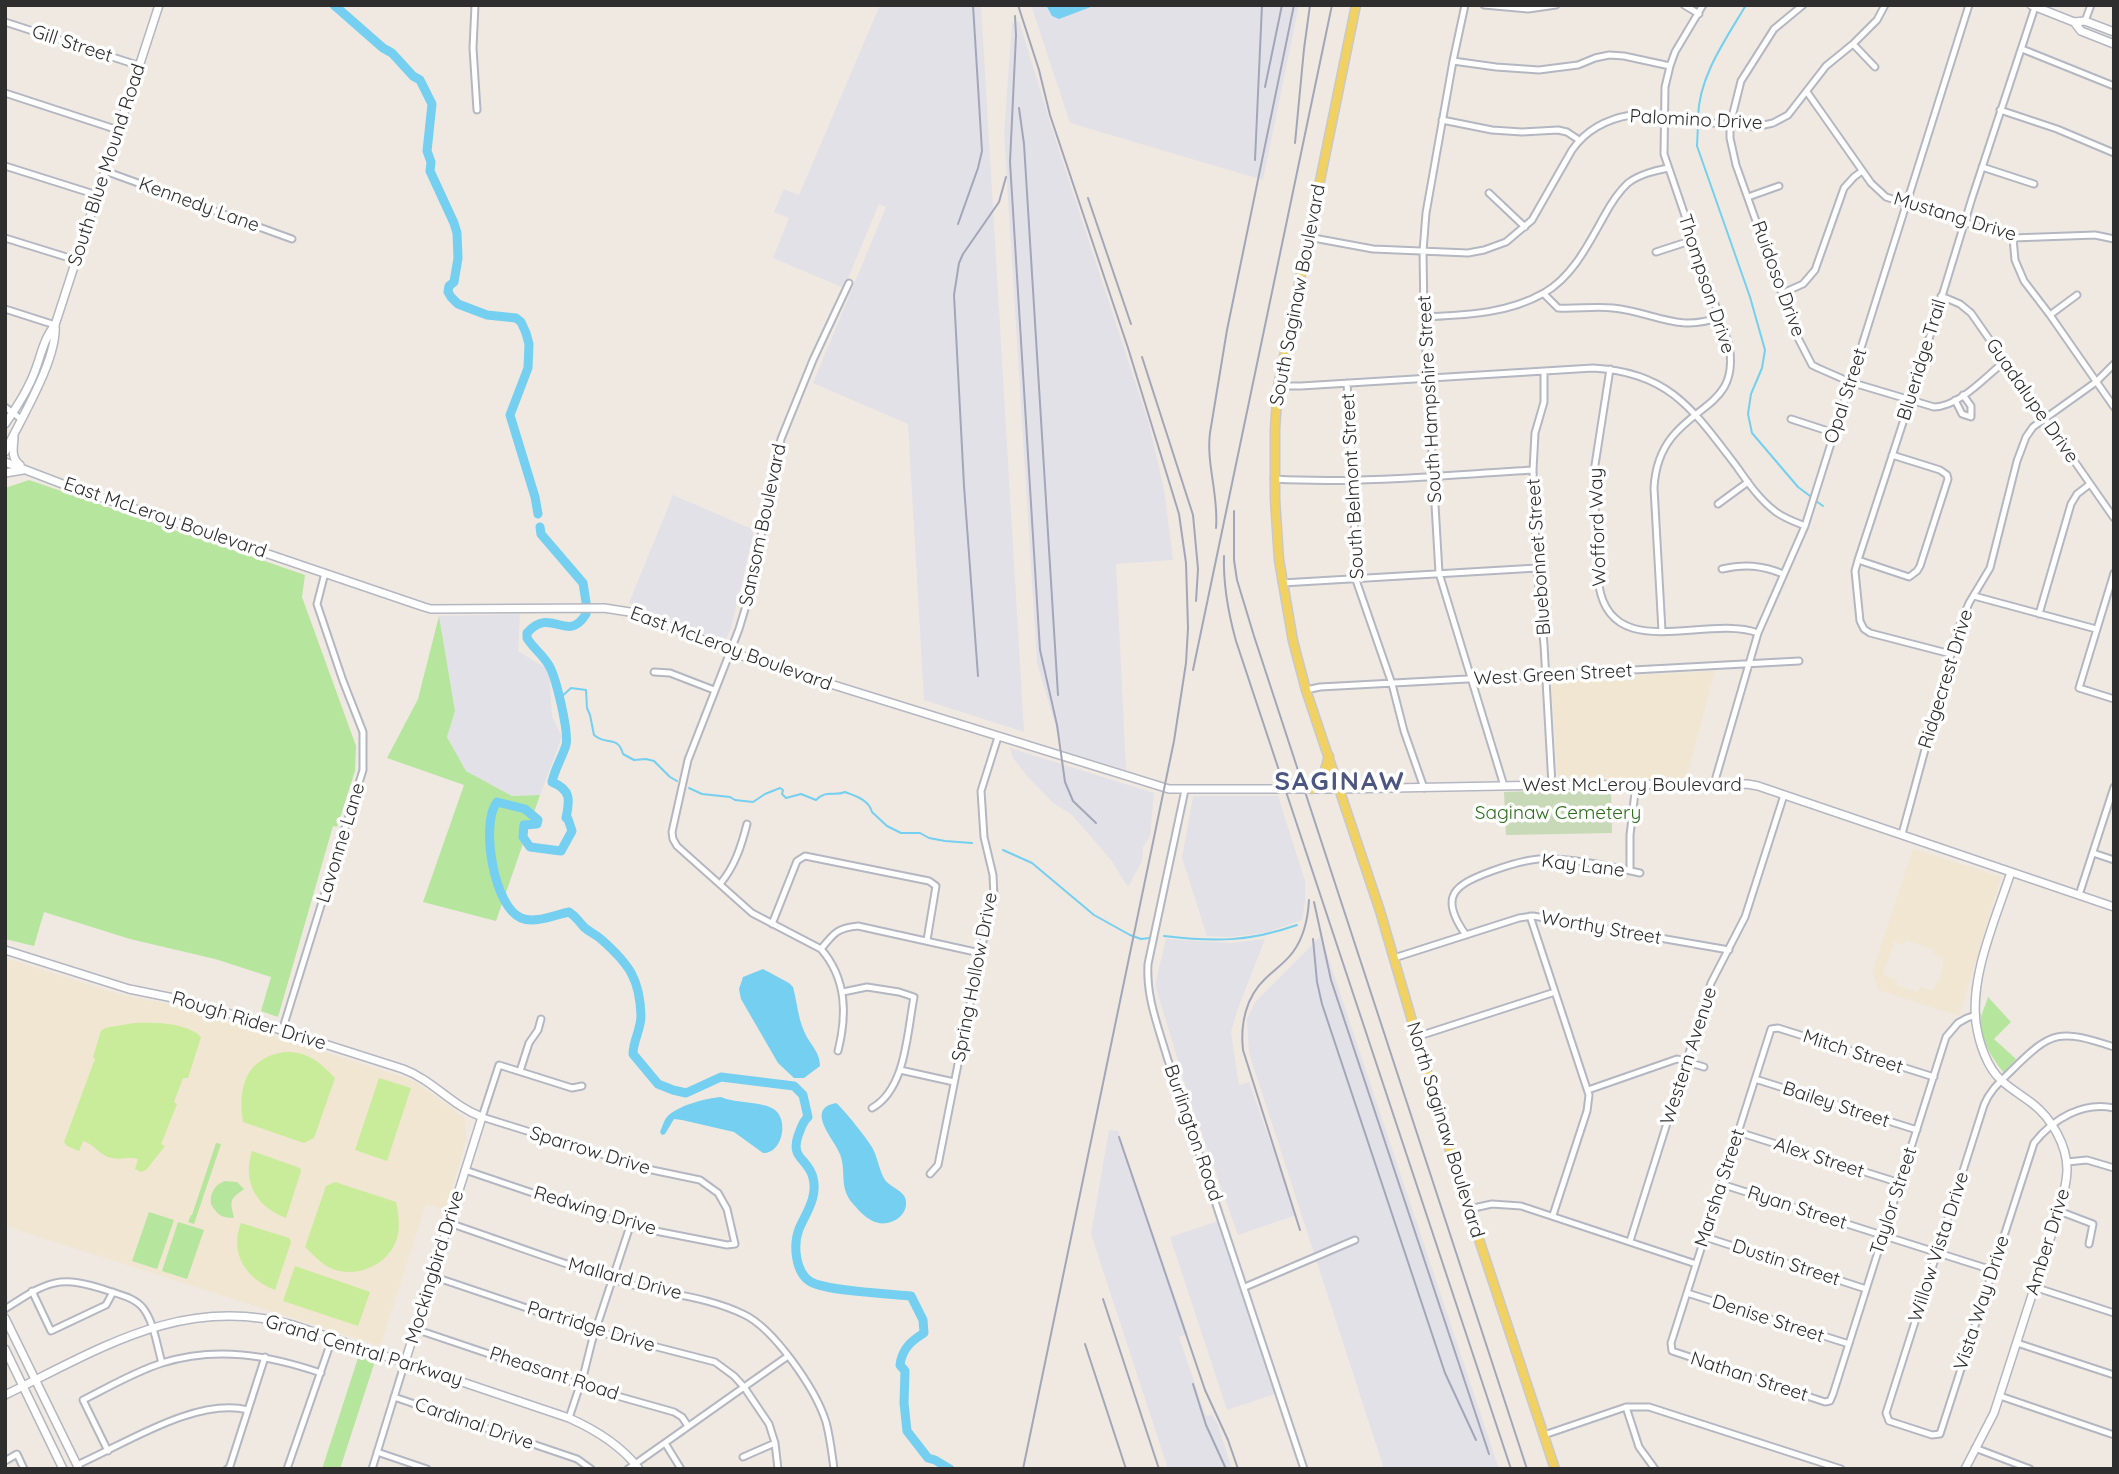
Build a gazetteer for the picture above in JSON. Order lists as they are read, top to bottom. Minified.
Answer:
{"streets":{"main road":["South Blue Mound Road","South Saginaw Boulevard","East McLeroy Boulevard","West McLeroy Boulevard","Rough Rider Drive","North Saginaw Boulevard","Amber Drive","Mockingbird Drive","Grand Central Parkway"],"street":["Gill Street","Palomino Drive","Kennedy Lane","Mustang Drive","Ruidoso Drive","Thompson Drive","Blueridge Trail","Opal Street","South Hampshire Street","Guadalupe Drive","South Belmont Street","Sansom Boulevard","Wofford Way","Bluebonnet Street","West Green Street","Ridgecrest Drive","Lavonne Lane","Kay Lane","Worthy Street","Spring Hollow Drive","Mitch Street","Western Avenue","Bailey Street","Burlington Road","Sparrow Drive","Alex Street","Marsha Street","Taylor Street","Ryan Street","Redwing Drive","Willow Vista Drive","Dustin Street","Mallard Drive","Vista Way Drive","Denise Street","Partridge Drive","Pheasant Road","Nathan Street","Cardinal Drive"]},"crossings":[["Gill Street","South Blue Mound Road"],["Palomino Drive","Mustang Drive"],["Palomino Drive","Ruidoso Drive"],["Palomino Drive","Thompson Drive"],["Palomino Drive","South Saginaw Boulevard"],["Palomino Drive","South Hampshire Street"],["South Blue Mound Road","Kennedy Lane"],["Mustang Drive","Blueridge Trail"],["Mustang Drive","Opal Street"],["Ruidoso Drive","Blueridge Trail"],["Ruidoso Drive","Opal Street"],["Ruidoso Drive","Guadalupe Drive"],["Thompson Drive","Wofford Way"],["South Saginaw Boulevard","East McLeroy Boulevard"],["South Saginaw Boulevard","West Green Street"],["South Saginaw Boulevard","West McLeroy Boulevard"],["South Saginaw Boulevard","North Saginaw Boulevard"],["Blueridge Trail","Guadalupe Drive"],["Blueridge Trail","Ridgecrest Drive"],["Opal Street","Wofford Way"],["Opal Street","West Green Street"],["Opal Street","West McLeroy Boulevard"],["South Hampshire Street","West Green Street"],["South Hampshire Street","West McLeroy Boulevard"],["Guadalupe Drive","Ridgecrest Drive"],["South Belmont Street","West Green Street"],["South Belmont Street","West McLeroy Boulevard"],["East McLeroy Boulevard","Sansom Boulevard"],["East McLeroy Boulevard","West McLeroy Boulevard"],["East McLeroy Boulevard","Lavonne Lane"],["East McLeroy Boulevard","Spring Hollow Drive"],["East McLeroy Boulevard","North Saginaw Boulevard"],["East McLeroy Boulevard","Burlington Road"],["Bluebonnet Street","West Green Street"],["Bluebonnet Street","West McLeroy Boulevard"],["Ridgecrest Drive","West McLeroy Boulevard"],["West McLeroy Boulevard","Western Avenue"],["West McLeroy Boulevard","North Saginaw Boulevard"],["West McLeroy Boulevard","Amber Drive"],["Lavonne Lane","Rough Rider Drive"],["Kay Lane","Worthy Street"],["Worthy Street","Western Avenue"],["Worthy Street","North Saginaw Boulevard"],["Rough Rider Drive","Sparrow Drive"],["Rough Rider Drive","Mockingbird Drive"],["Mitch Street","Marsha Street"],["Mitch Street","Taylor Street"],["Bailey Street","Marsha Street"],["Bailey Street","Taylor Street"],["Sparrow Drive","Redwing Drive"],["Sparrow Drive","Mockingbird Drive"],["Alex Street","Marsha Street"],["Alex Street","Taylor Street"],["Marsha Street","Ryan Street"],["Marsha Street","Dustin Street"],["Marsha Street","Denise Street"],["Marsha Street","Nathan Street"],["Taylor Street","Ryan Street"],["Taylor Street","Amber Drive"],["Taylor Street","Dustin Street"],["Taylor Street","Denise Street"],["Taylor Street","Nathan Street"],["Ryan Street","Willow Vista Drive"],["Ryan Street","Vista Way Drive"],["Redwing Drive","Mockingbird Drive"],["Amber Drive","Willow Vista Drive"],["Amber Drive","Vista Way Drive"],["Willow Vista Drive","Vista Way Drive"],["Mockingbird Drive","Mallard Drive"],["Mockingbird Drive","Partridge Drive"],["Mockingbird Drive","Grand Central Parkway"],["Mockingbird Drive","Pheasant Road"],["Mockingbird Drive","Cardinal Drive"]],"districts":["SAGINAW"],"parks":["Saginaw Cemetery"]}
